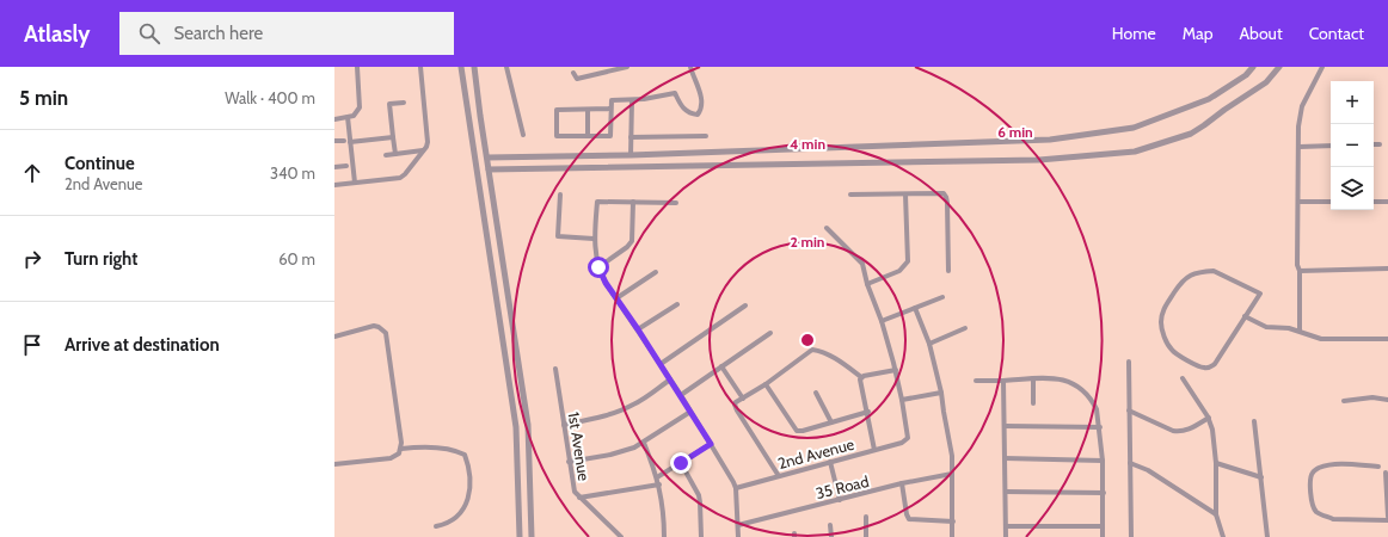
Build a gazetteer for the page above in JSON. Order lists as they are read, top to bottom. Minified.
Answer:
{"streets":{"street":["1st Avenue","2nd Avenue","35 Road"]},"page":{"header":"Atlasly","search":"Search here","nav":["Home","Map","About","Contact"],"heading":["5 min","Walk · 400 m"],"map_buttons":["+","−"],"list":[["Continue","2nd Avenue","340 m"],["Turn right","60 m"],"Arrive at destination"]},"rings":["6 min","4 min","2 min"]}
